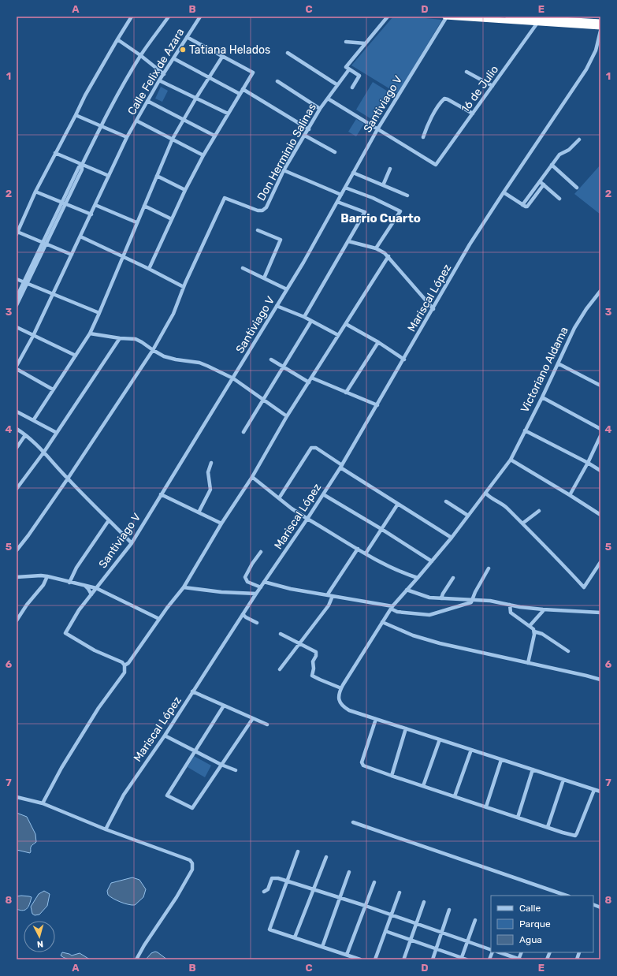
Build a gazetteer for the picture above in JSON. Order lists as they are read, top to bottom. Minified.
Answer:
{"streets":{"street":["Calle Felix de Azara","16 de Julio","Santiviago V","Don Herminio Salinas","Mariscal López","Victoriano Aldama"]},"crossings":[["16 de Julio","Santiviago V"]],"districts":["Barrio Cuarto"],"places":["Tatiana Helados"],"legend":["Calle","Parque","Agua"],"north":"bottom","grid":{"columns":["A","B","C","D","E"],"rows":["1","2","3","4","5","6","7","8"]}}
